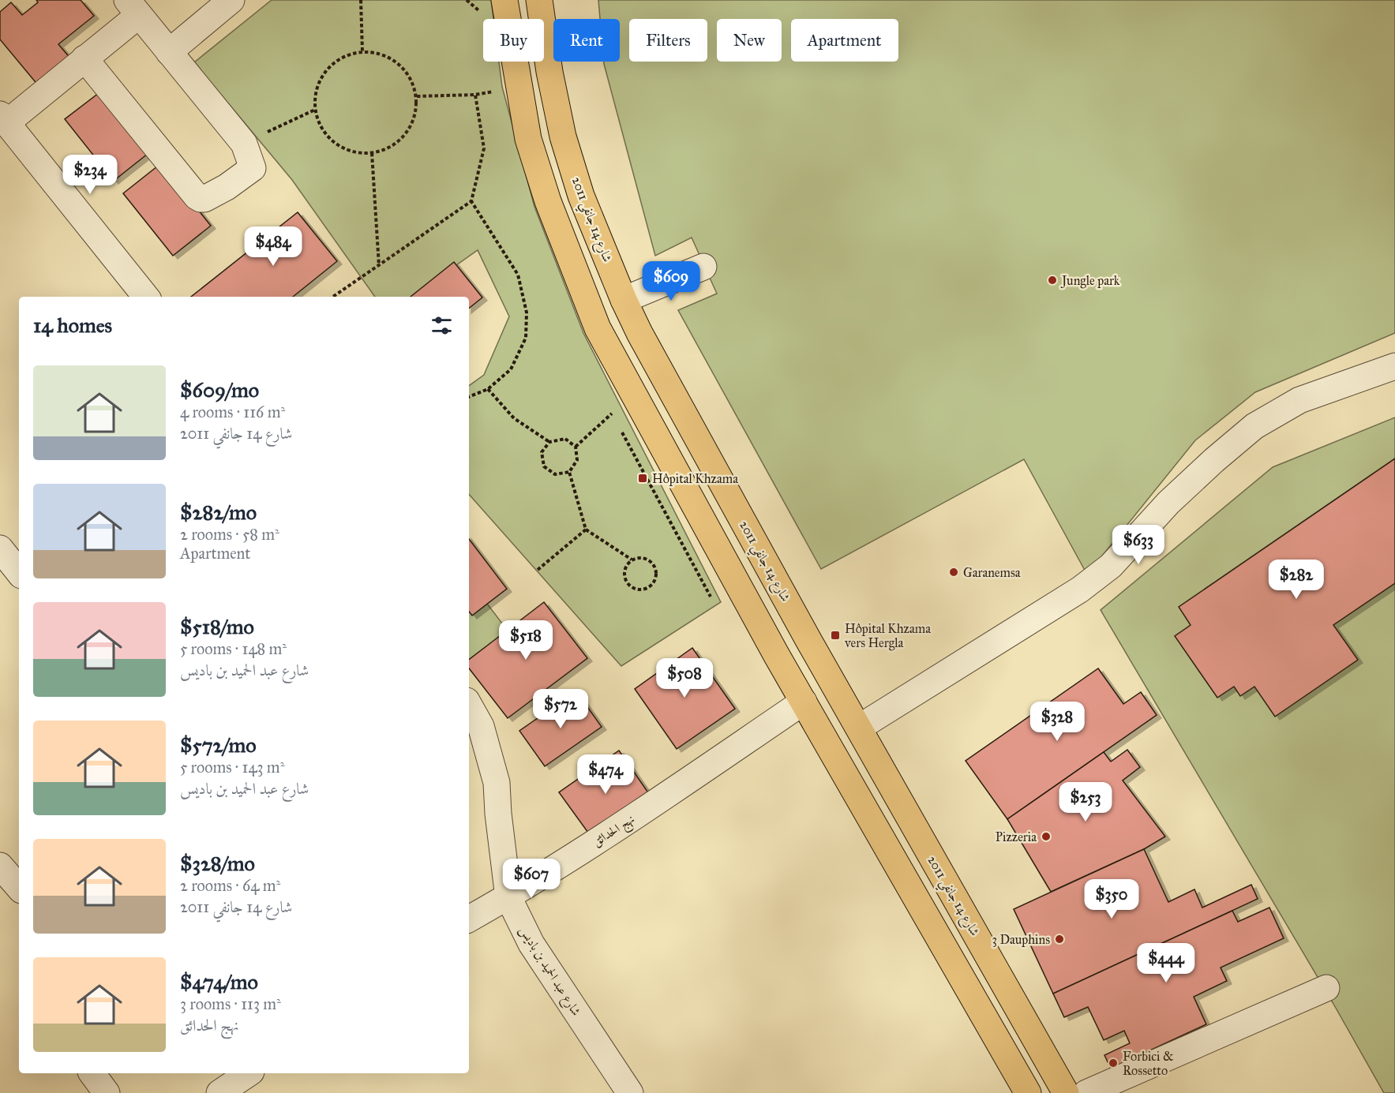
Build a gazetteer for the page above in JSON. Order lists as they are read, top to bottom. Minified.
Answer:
{"streets":{"main road":["شارع 14 جانفي 2011"],"street":["نهج الحدائق","شارع عبد الحميد بن باديس"]},"crossings":[["نهج الحدائق","شارع عبد الحميد بن باديس"]],"places":{"other":["Jungle park","Garanemsa","Pizzeria","3 Dauphins","Forbici & Rossetto"],"transit":["Hôpital Khzama","Hôpital Khzama vers Hergla"]},"page":{"chip":["Buy","Rent","Filters","New","Apartment"],"price":["$234","$484","$609","$633","$282","$518","$508","$572","$328","$474","$253","$607","$350","$444"],"heading":"14 homes","list":[{"name":"$609/mo","note":"4 rooms · 116 m² · شارع 14 جانفي 2011"},{"name":"$282/mo","note":"2 rooms · 58 m² · Apartment"},{"name":"$518/mo","note":"5 rooms · 148 m² · شارع عبد الحميد بن باديس"},{"name":"$572/mo","note":"5 rooms · 143 m² · شارع عبد الحميد بن باديس"},{"name":"$328/mo","note":"2 rooms · 64 m² · شارع 14 جانفي 2011"},{"name":"$474/mo","note":"3 rooms · 113 m² · نهج الحدائق"}]}}
